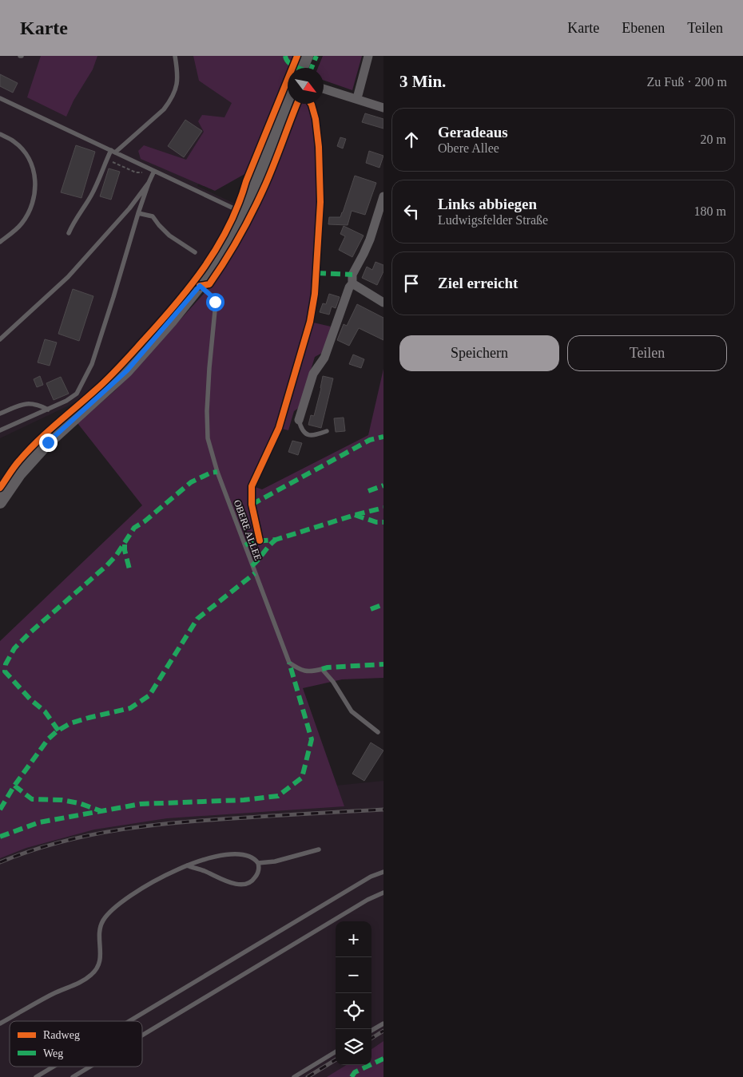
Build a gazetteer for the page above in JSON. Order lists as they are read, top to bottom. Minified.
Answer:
{"streets":{"lane":["OBERE ALLEE"]},"legend":["Radweg","Weg"],"north":"bottom right","page":{"header":"Karte","nav":["Karte","Ebenen","Teilen"],"heading":["3 Min.","Zu Fuß · 200 m"],"list":[["Geradeaus","Obere Allee","20 m"],["Links abbiegen","Ludwigsfelder Straße","180 m"],"Ziel erreicht"],"buttons":["Speichern","Teilen"],"map_buttons":["+","−"]}}
